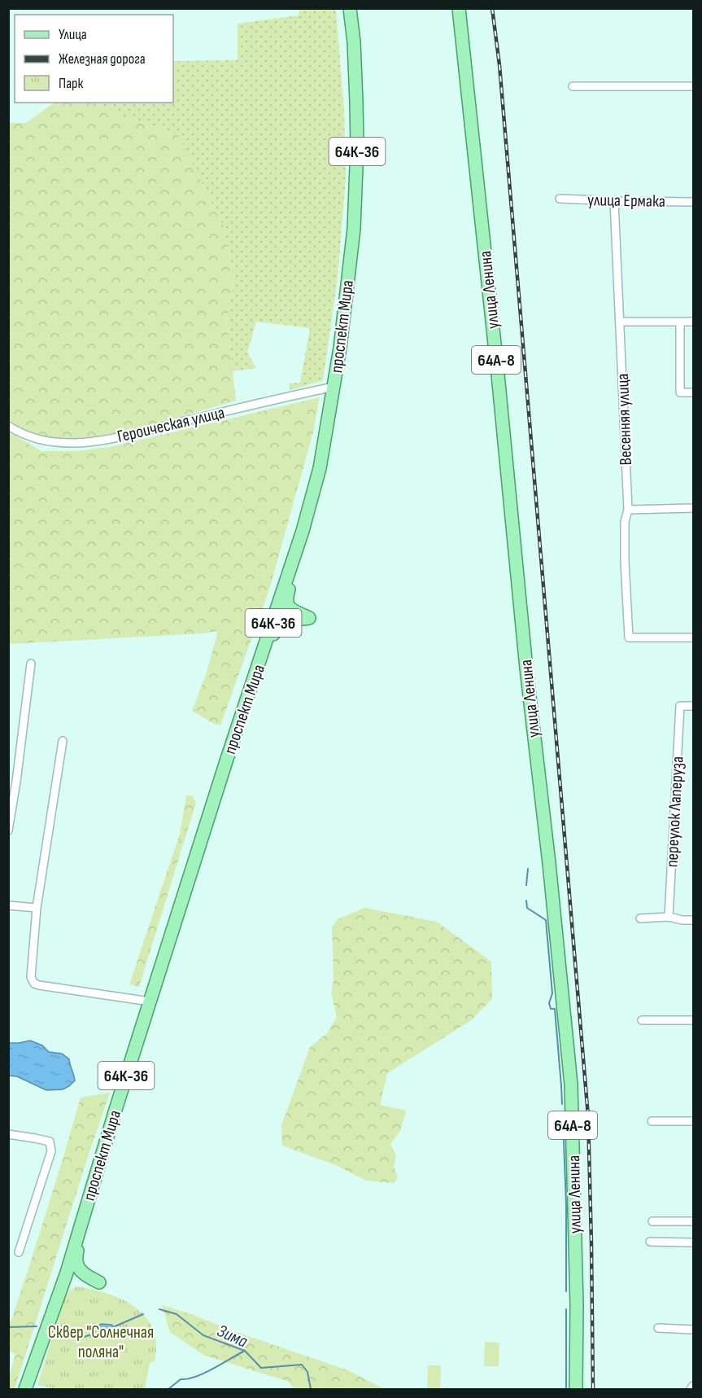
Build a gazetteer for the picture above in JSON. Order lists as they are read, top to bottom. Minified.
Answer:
{"streets":{"main road":["64К-36","улица Ленина","проспект Мира","64А-8"],"street":["улица Ермака","Весенняя улица","Героическая улица","переулок Лаперуза"]},"crossings":[["улица Ермака","Весенняя улица"],["проспект Мира","Героическая улица"]],"water":["Зима"],"parks":["Сквер \"Солнечная поляна\""],"legend":["Улица","Железная дорога","Парк"]}
